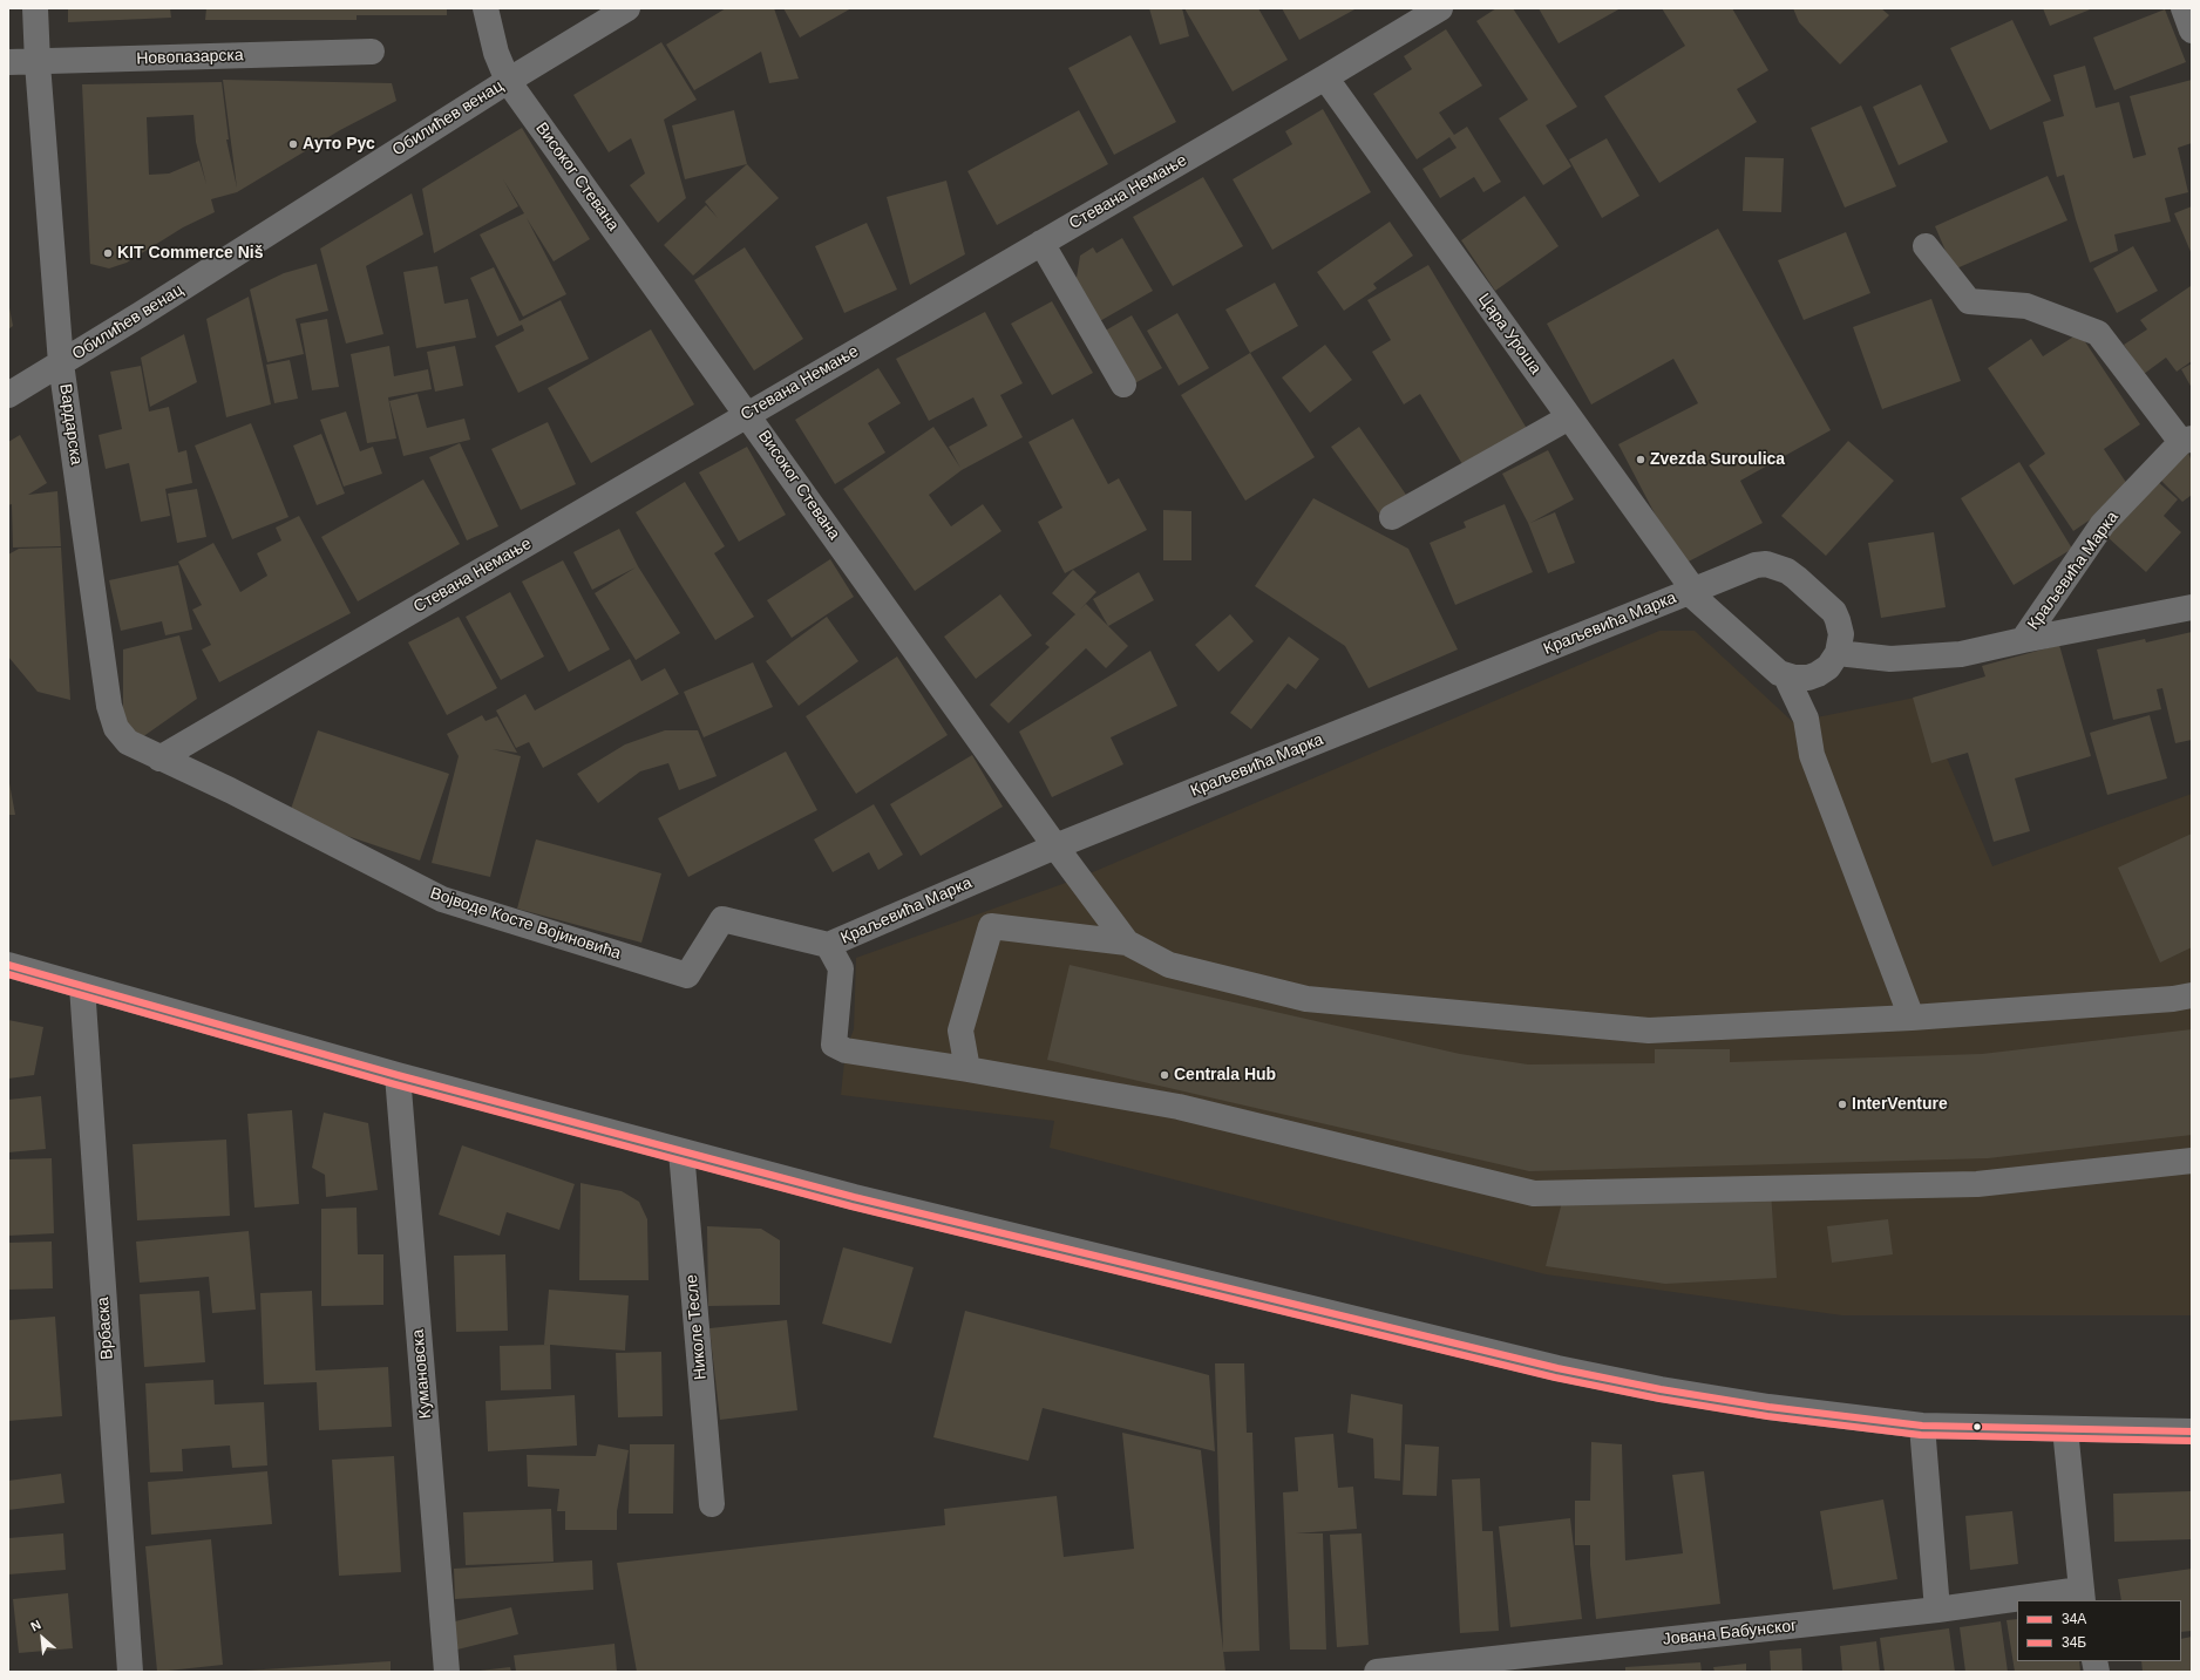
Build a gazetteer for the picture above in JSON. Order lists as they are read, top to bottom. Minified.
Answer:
{"streets":{"street":["Новопазарска","Обилићев венац","Високог Стевана","Стевана Немање","Цара Уроша","Вардарска","Краљевића Марка","Војводе Косте Војиновића","Николе Тесле","Врбаска","Кумановска","Јована Бабунског"]},"crossings":[["Новопазарска","Вардарска"],["Обилићев венац","Високог Стевана"],["Обилићев венац","Вардарска"],["Високог Стевана","Стевана Немање"],["Високог Стевана","Краљевића Марка"],["Стевана Немање","Цара Уроша"],["Стевана Немање","Вардарска"],["Стевана Немање","Војводе Косте Војиновића"],["Цара Уроша","Краљевића Марка"],["Вардарска","Војводе Косте Војиновића"],["Краљевића Марка","Војводе Косте Војиновића"]],"places":["Ауто Рус","KIT Commerce Niš","Zvezda Suroulica","Centrala Hub","InterVenture"],"lines":["transit line 34А","transit line 34Б"],"legend":["34А","34Б"],"north":"top left"}
